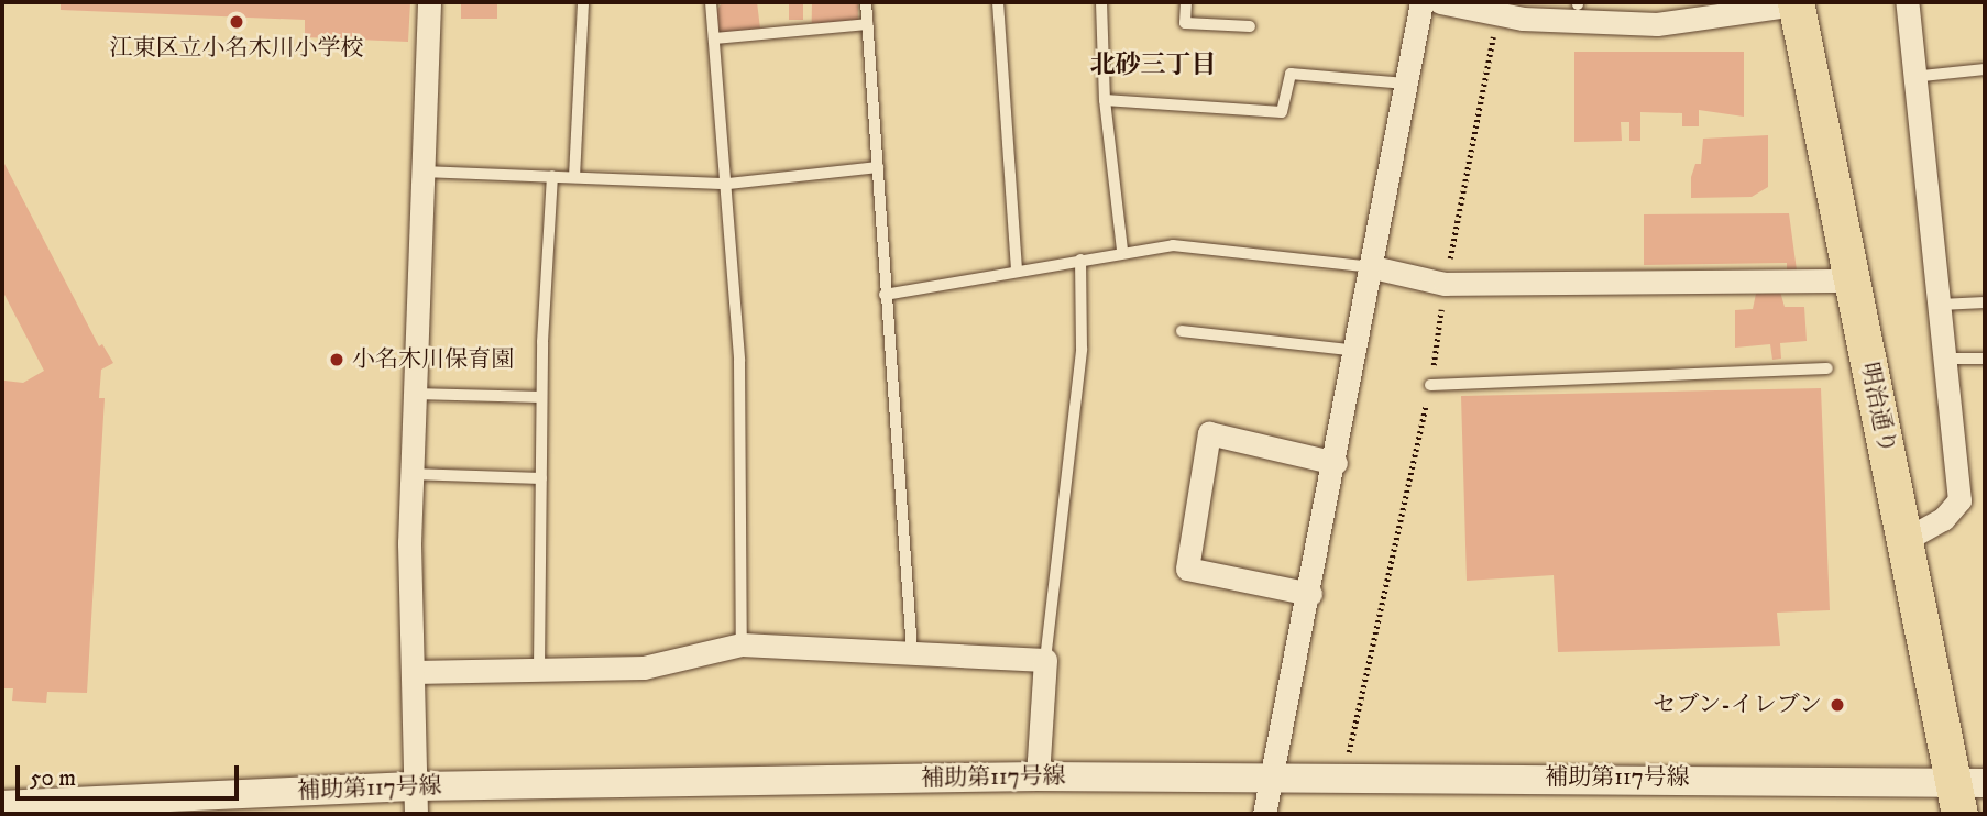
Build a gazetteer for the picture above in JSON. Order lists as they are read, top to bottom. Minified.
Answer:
{"streets":{"main road":["明治通り"],"street":["補助第117号線"]},"crossings":[["明治通り","補助第117号線"]],"districts":["北砂三丁目"],"places":["江東区立小名木川小学校","小名木川保育園","セブン-イレブン"],"scale_bar":"50 m"}
